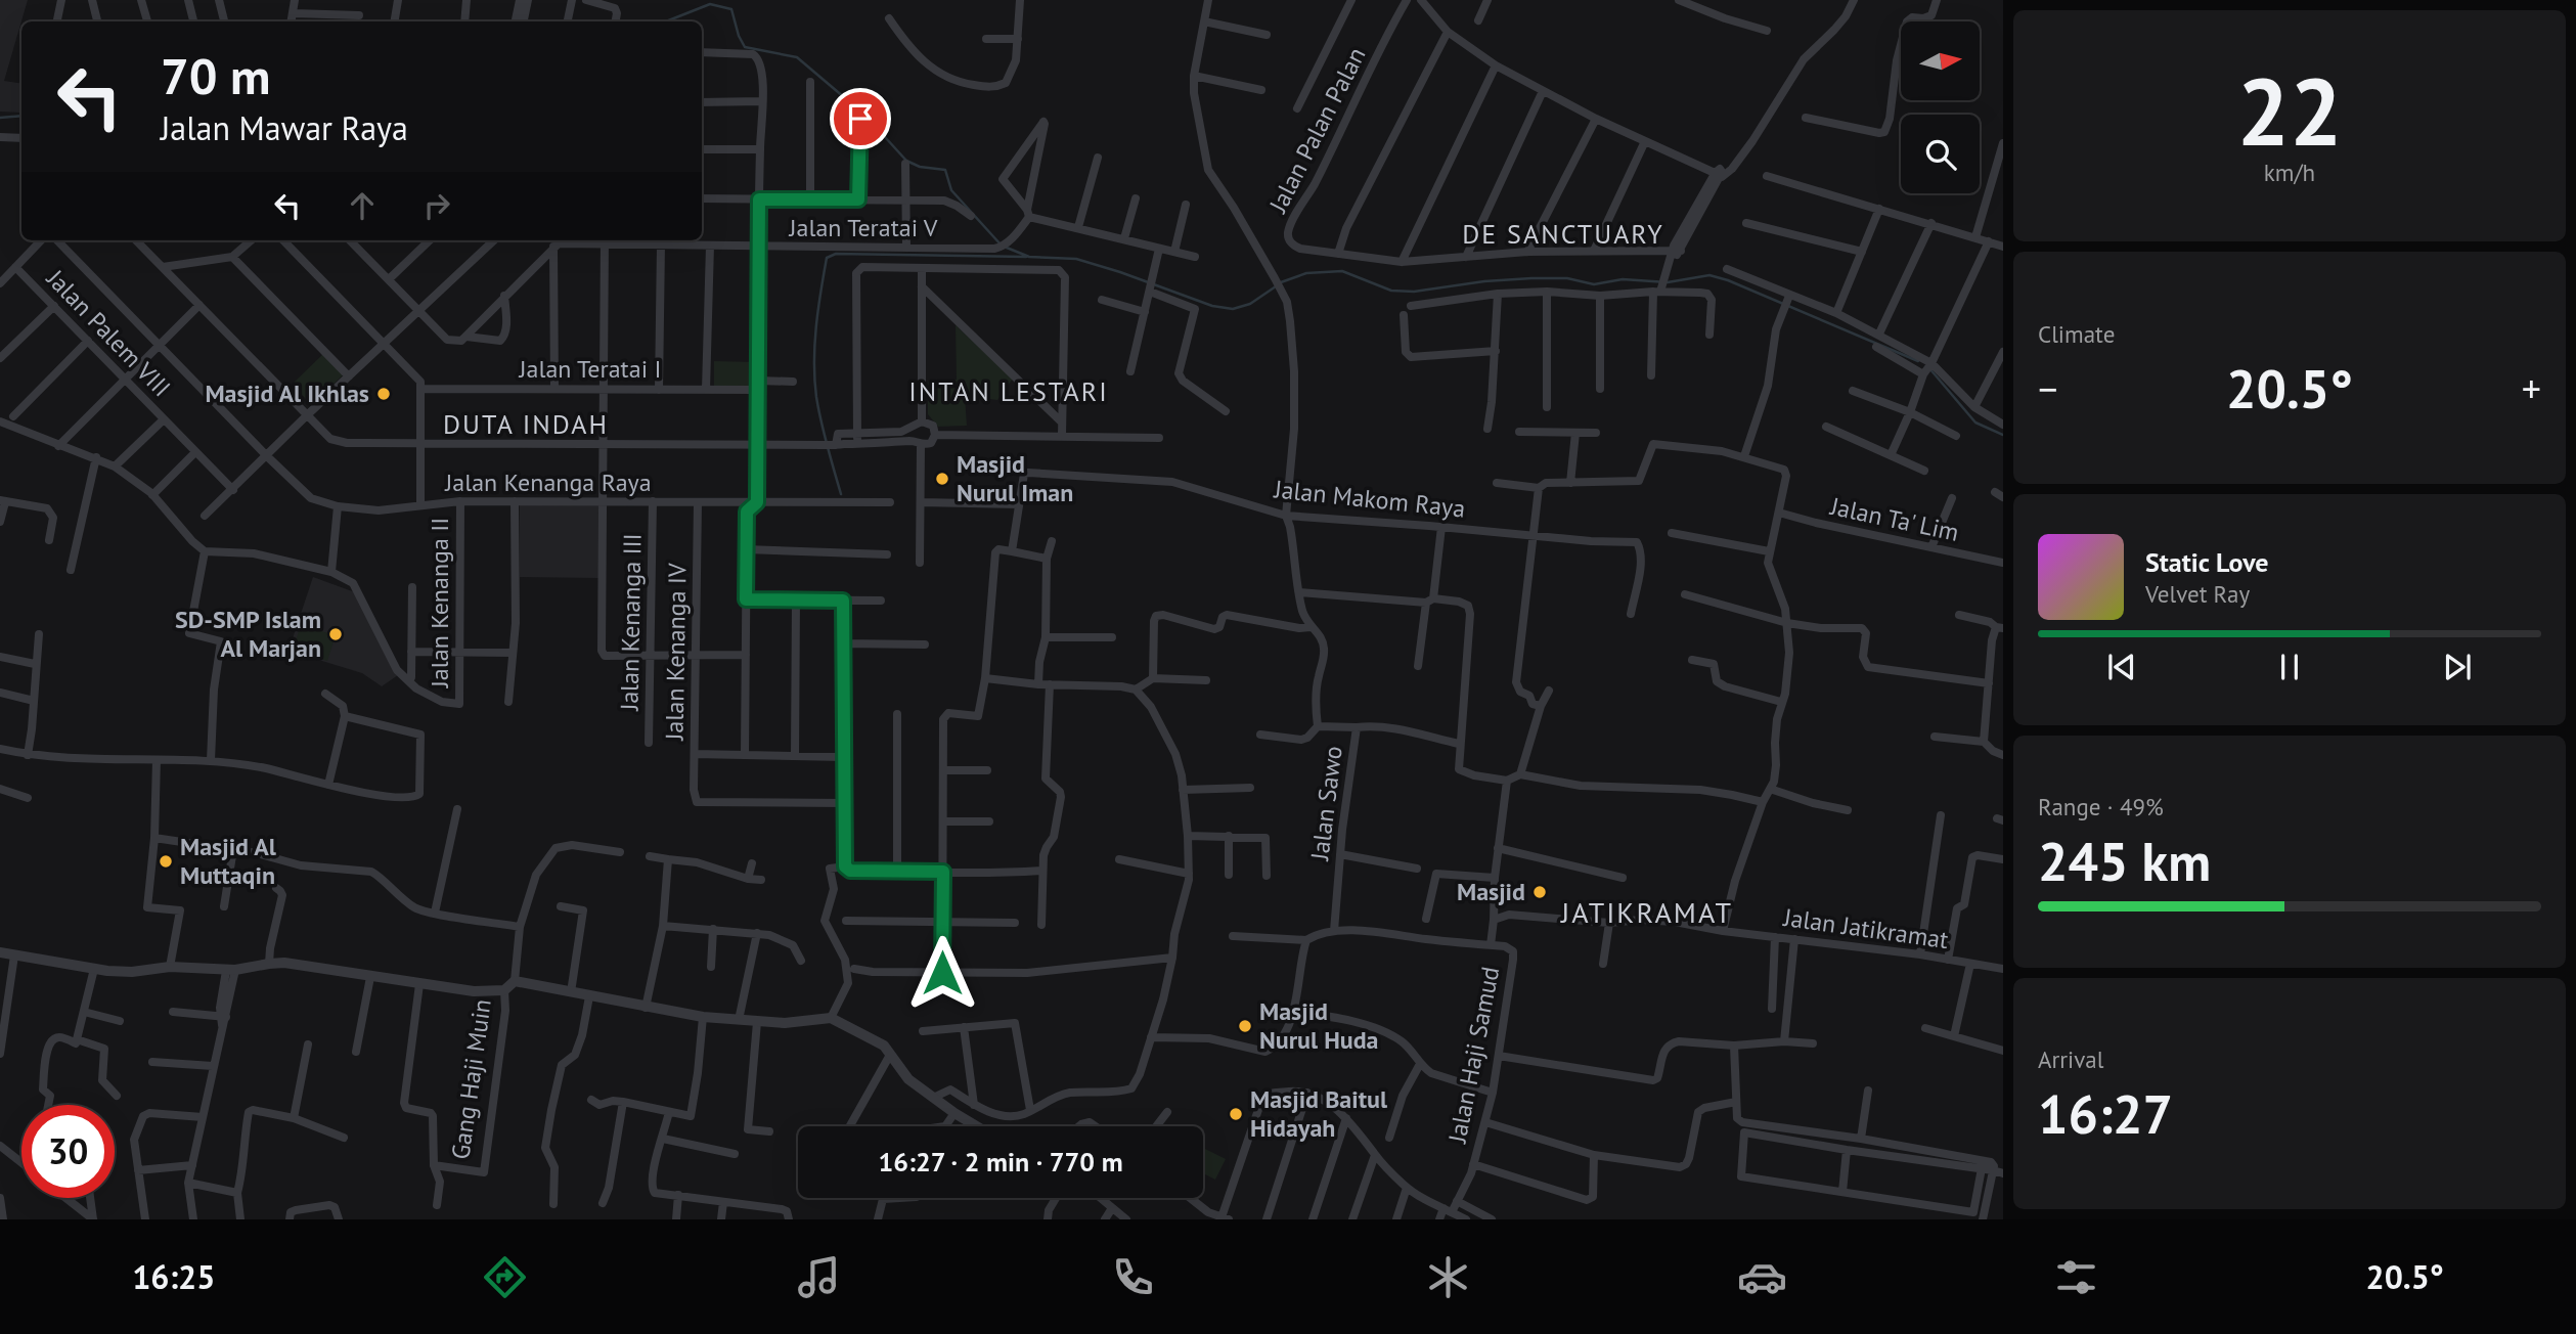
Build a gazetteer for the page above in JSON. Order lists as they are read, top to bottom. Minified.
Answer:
{"streets":{"street":["Jalan Palan Palan","Jalan Teratai V","Jalan Palem VIII","Jalan Teratai I","Jalan Kenanga Raya","Jalan Makom Raya","Jalan Ta' Lim","Jalan Kenanga II","Jalan Kenanga III","Jalan Kenanga IV","Jalan Sawo","Jalan Jatikramat","Jalan Haji Samud","Gang Haji Muin"]},"crossings":[["Jalan Teratai I","Jalan Kenanga Raya"],["Jalan Kenanga Raya","Jalan Kenanga II"],["Jalan Kenanga Raya","Jalan Kenanga III"],["Jalan Kenanga Raya","Jalan Kenanga IV"],["Jalan Makom Raya","Jalan Sawo"],["Jalan Sawo","Jalan Haji Samud"]],"districts":["DE SANCTUARY","INTAN LESTARI","DUTA INDAH","JATIKRAMAT"],"places":["Masjid Al Ikhlas","Masjid Nurul Iman","SD-SMP Islam Al Marjan","Masjid Al Muttaqin","Masjid","Masjid Nurul Huda","Masjid Baitul Hidayah"],"north":"right","page":{"tile":[["22","km/h"],"Climate",["Range · 49%","245 km"],["Arrival","16:27"]],"turn":["70 m","Jalan Mawar Raya"],"heat":["−","20.5°","+"],"song":["Static Love","Velvet Ray"],"limit":"30","trip":"16:27 · 2 min · 770 m","tabs":["16:25","20.5°"]}}
